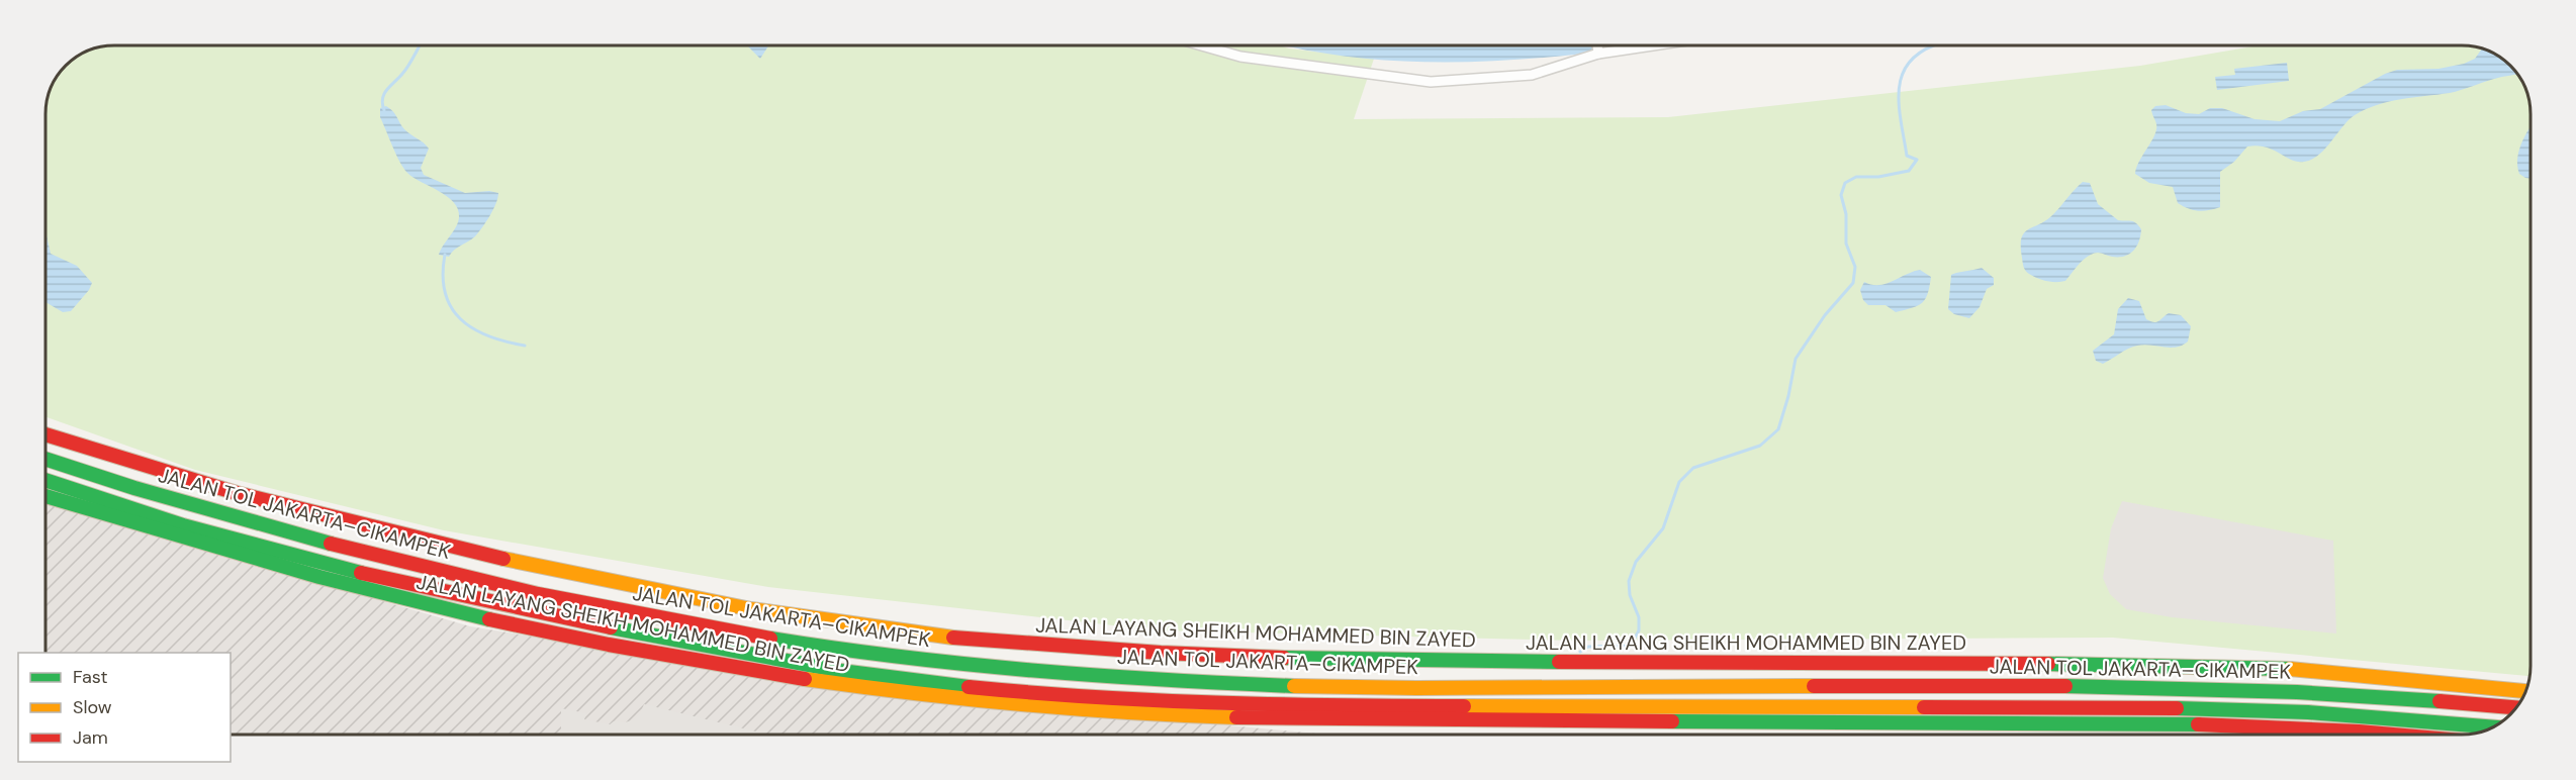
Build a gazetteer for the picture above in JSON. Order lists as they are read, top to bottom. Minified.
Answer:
{"streets":{"highway":["JALAN TOL JAKARTA–CIKAMPEK","JALAN LAYANG SHEIKH MOHAMMED BIN ZAYED"]},"legend":["Fast","Slow","Jam"]}
